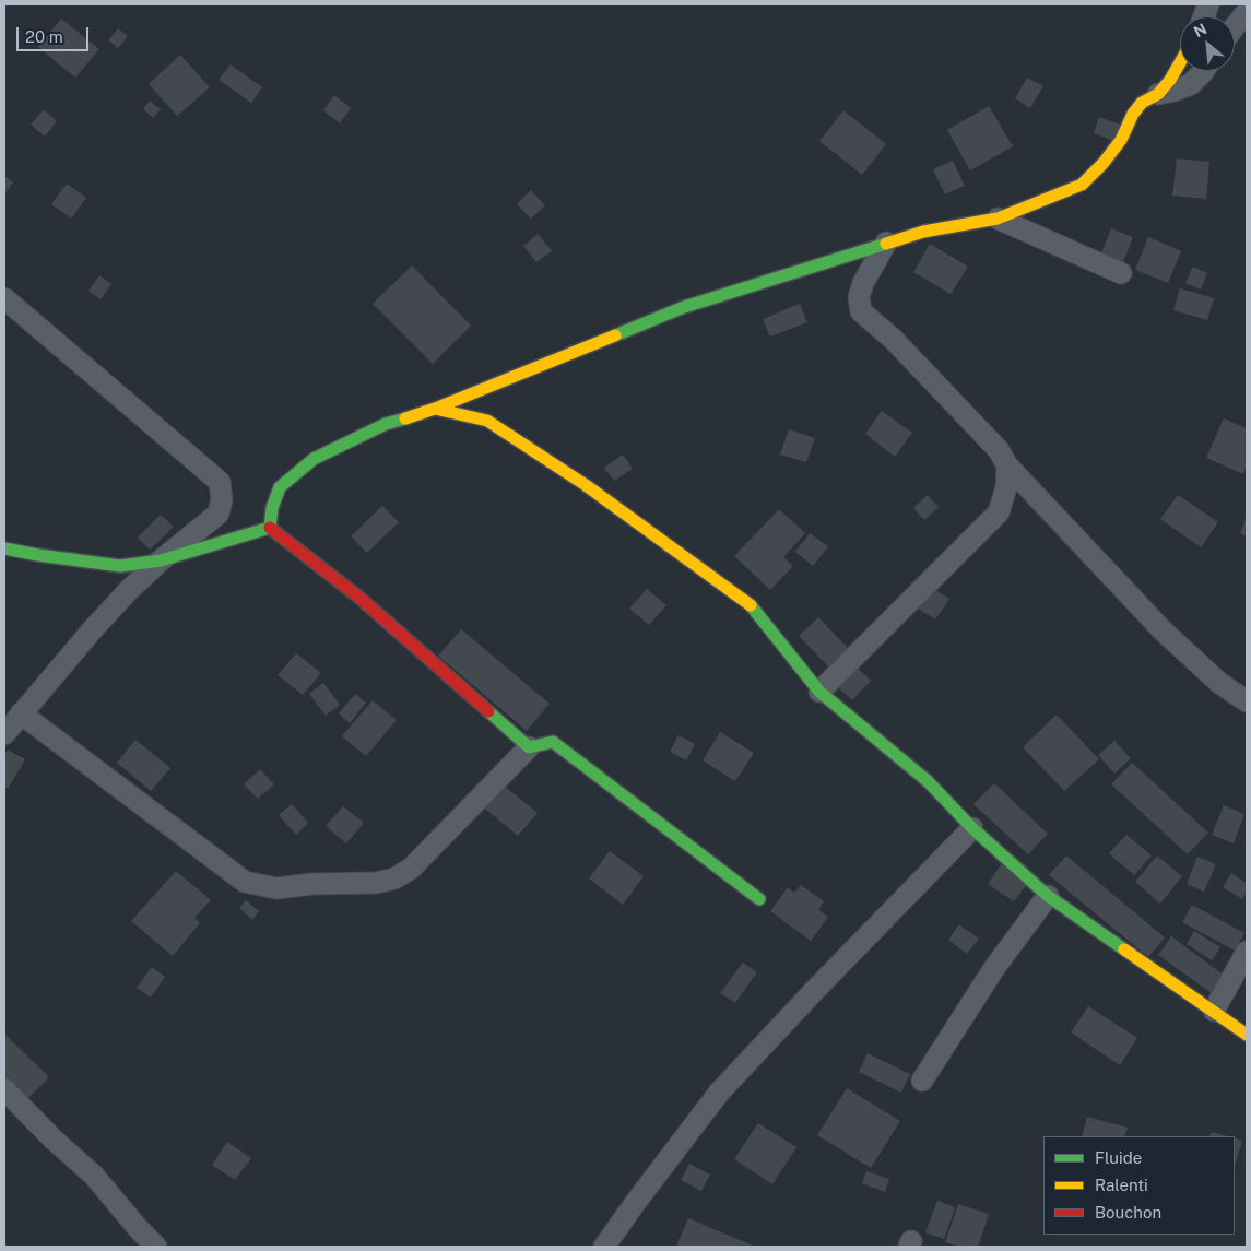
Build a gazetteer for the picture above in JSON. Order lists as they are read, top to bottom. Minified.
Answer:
{"legend":["Fluide","Ralenti","Bouchon"],"scale_bar":"20 m","north":"top left"}
